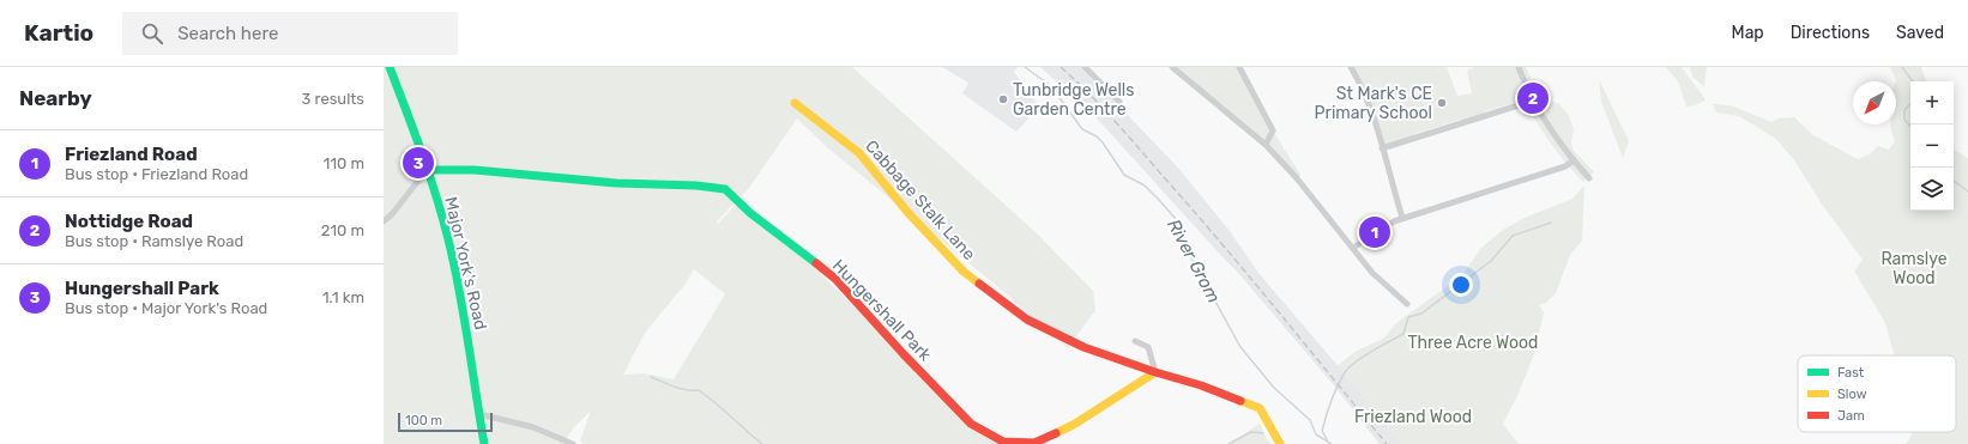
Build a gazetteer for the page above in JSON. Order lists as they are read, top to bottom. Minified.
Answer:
{"streets":{"street":["Cabbage Stalk Lane","Major York's Road","Hungershall Park"]},"crossings":[["Cabbage Stalk Lane","Hungershall Park"],["Major York's Road","Hungershall Park"]],"water":["River Grom"],"parks":["Ramslye Wood","Three Acre Wood","Friezland Wood"],"places":["Tunbridge Wells Garden Centre","St Mark's CE Primary School"],"legend":["Fast","Slow","Jam"],"scale_bar":"100 m","north":"bottom left","page":{"header":"Kartio","search":"Search here","nav":["Map","Directions","Saved"],"heading":["Nearby","3 results"],"pins":["2","3","1"],"map_buttons":["+","−"],"list":[{"mark":"1","name":"Friezland Road","note":"Bus stop · Friezland Road","value":"110 m"},{"mark":"2","name":"Nottidge Road","note":"Bus stop · Ramslye Road","value":"210 m"},{"mark":"3","name":"Hungershall Park","note":"Bus stop · Major York's Road","value":"1.1 km"}],"scale":"100 m"}}
